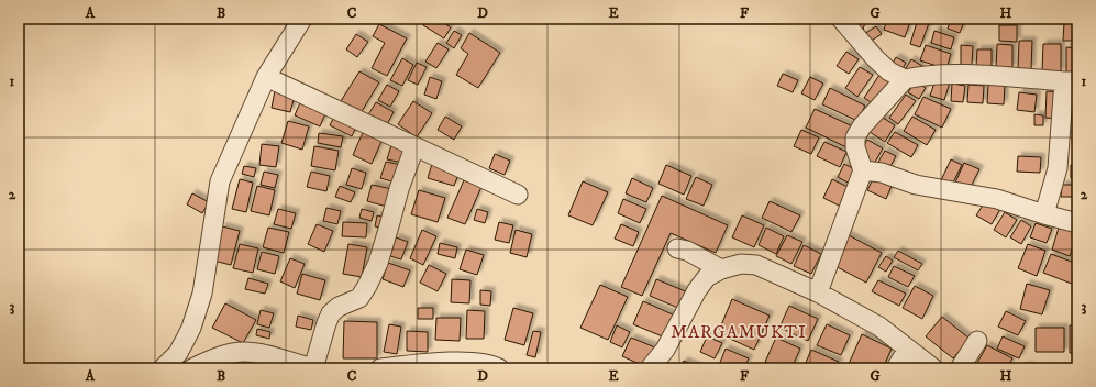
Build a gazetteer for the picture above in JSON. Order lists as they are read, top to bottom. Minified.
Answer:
{"districts":["MARGAMUKTI"],"grid":{"columns":["A","B","C","D","E","F","G","H"],"rows":["1","2","3"]}}
